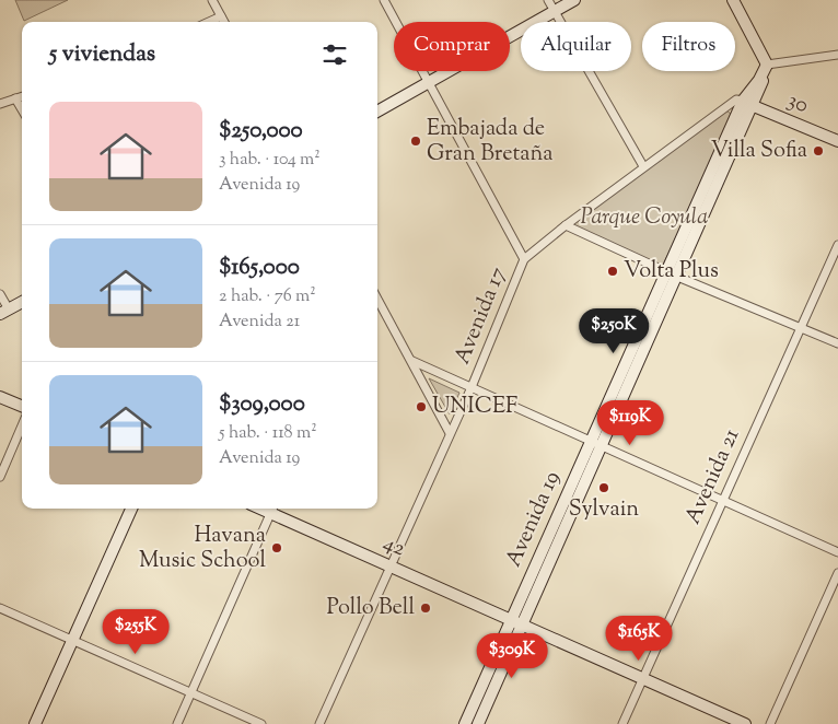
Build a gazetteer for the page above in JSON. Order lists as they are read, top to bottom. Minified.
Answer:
{"streets":{"main road":["30","Avenida 19","42"],"street":["Avenida 17","Avenida 21"]},"crossings":[["30","Avenida 17"],["30","Avenida 19"],["Avenida 17","Avenida 19"],["Avenida 17","42"],["Avenida 21","42"],["Avenida 19","42"]],"parks":["Parque Coyula"],"places":["Embajada de Gran Bretaña","Villa Sofia","Volta Plus","UNICEF","Sylvain","Havana Music School","Pollo Bell"],"page":{"chip":["Comprar","Alquilar","Filtros"],"heading":"5 viviendas","list":[{"name":"$250,000","note":"3 hab. · 104 m² · Avenida 19"},{"name":"$165,000","note":"2 hab. · 76 m² · Avenida 21"},{"name":"$309,000","note":"5 hab. · 118 m² · Avenida 19"}],"price":["$250K","$119K","$255K","$165K","$309K"]}}
